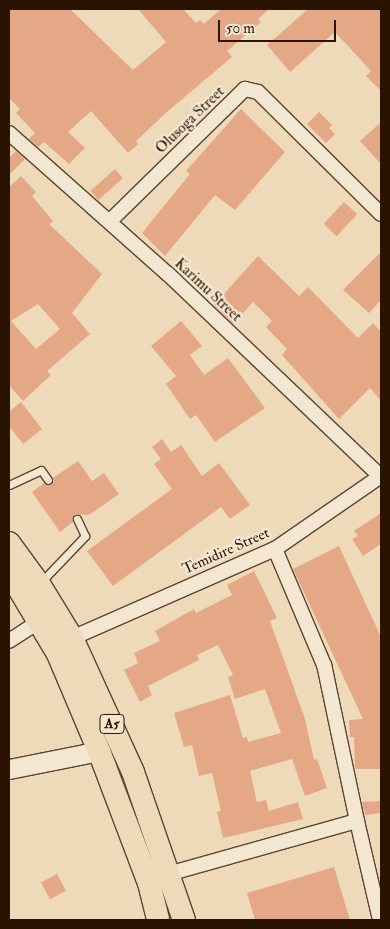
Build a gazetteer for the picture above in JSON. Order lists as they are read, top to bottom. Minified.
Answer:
{"streets":{"highway":["A5"],"street":["Olusoga Street","Karimu Street","Temidire Street"]},"crossings":[["Olusoga Street","Karimu Street"],["Karimu Street","Temidire Street"],["Temidire Street","A5"]],"scale_bar":"50 m"}
